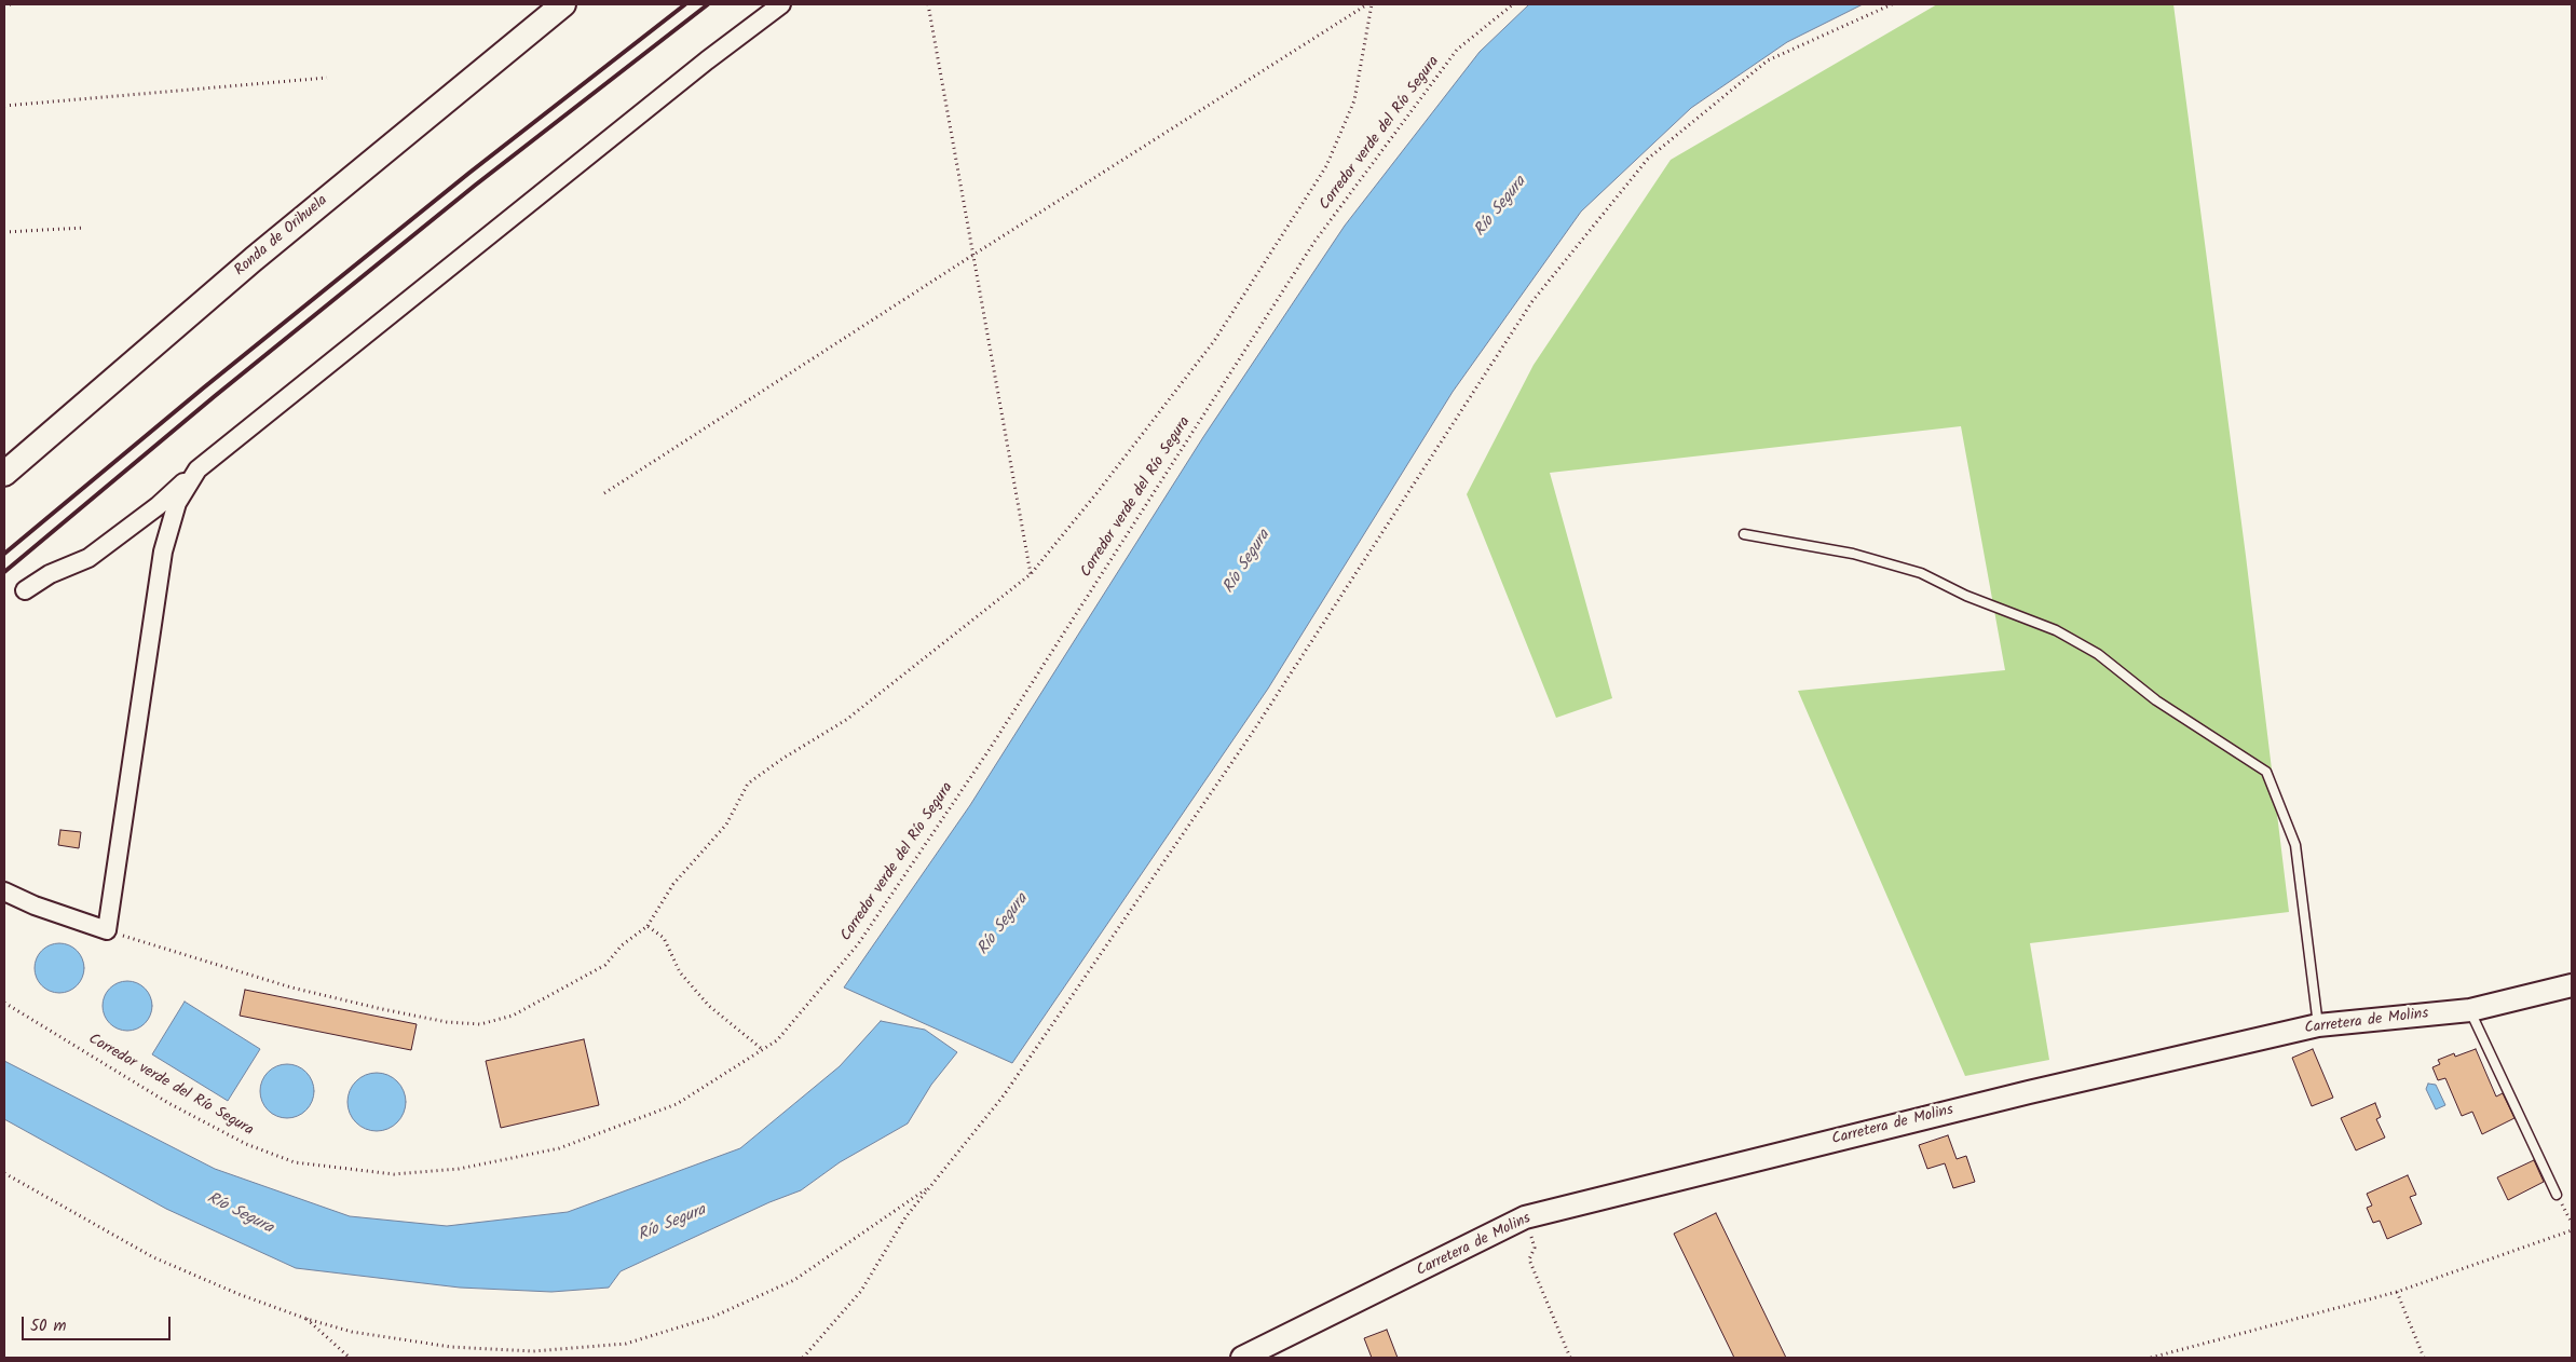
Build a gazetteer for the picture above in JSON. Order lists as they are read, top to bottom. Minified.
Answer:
{"streets":{"main road":["Ronda de Orihuela"],"street":["Carretera de Molins"],"path":["Corredor verde del Río Segura"]},"water":["Río Segura"],"scale_bar":"50 m"}
